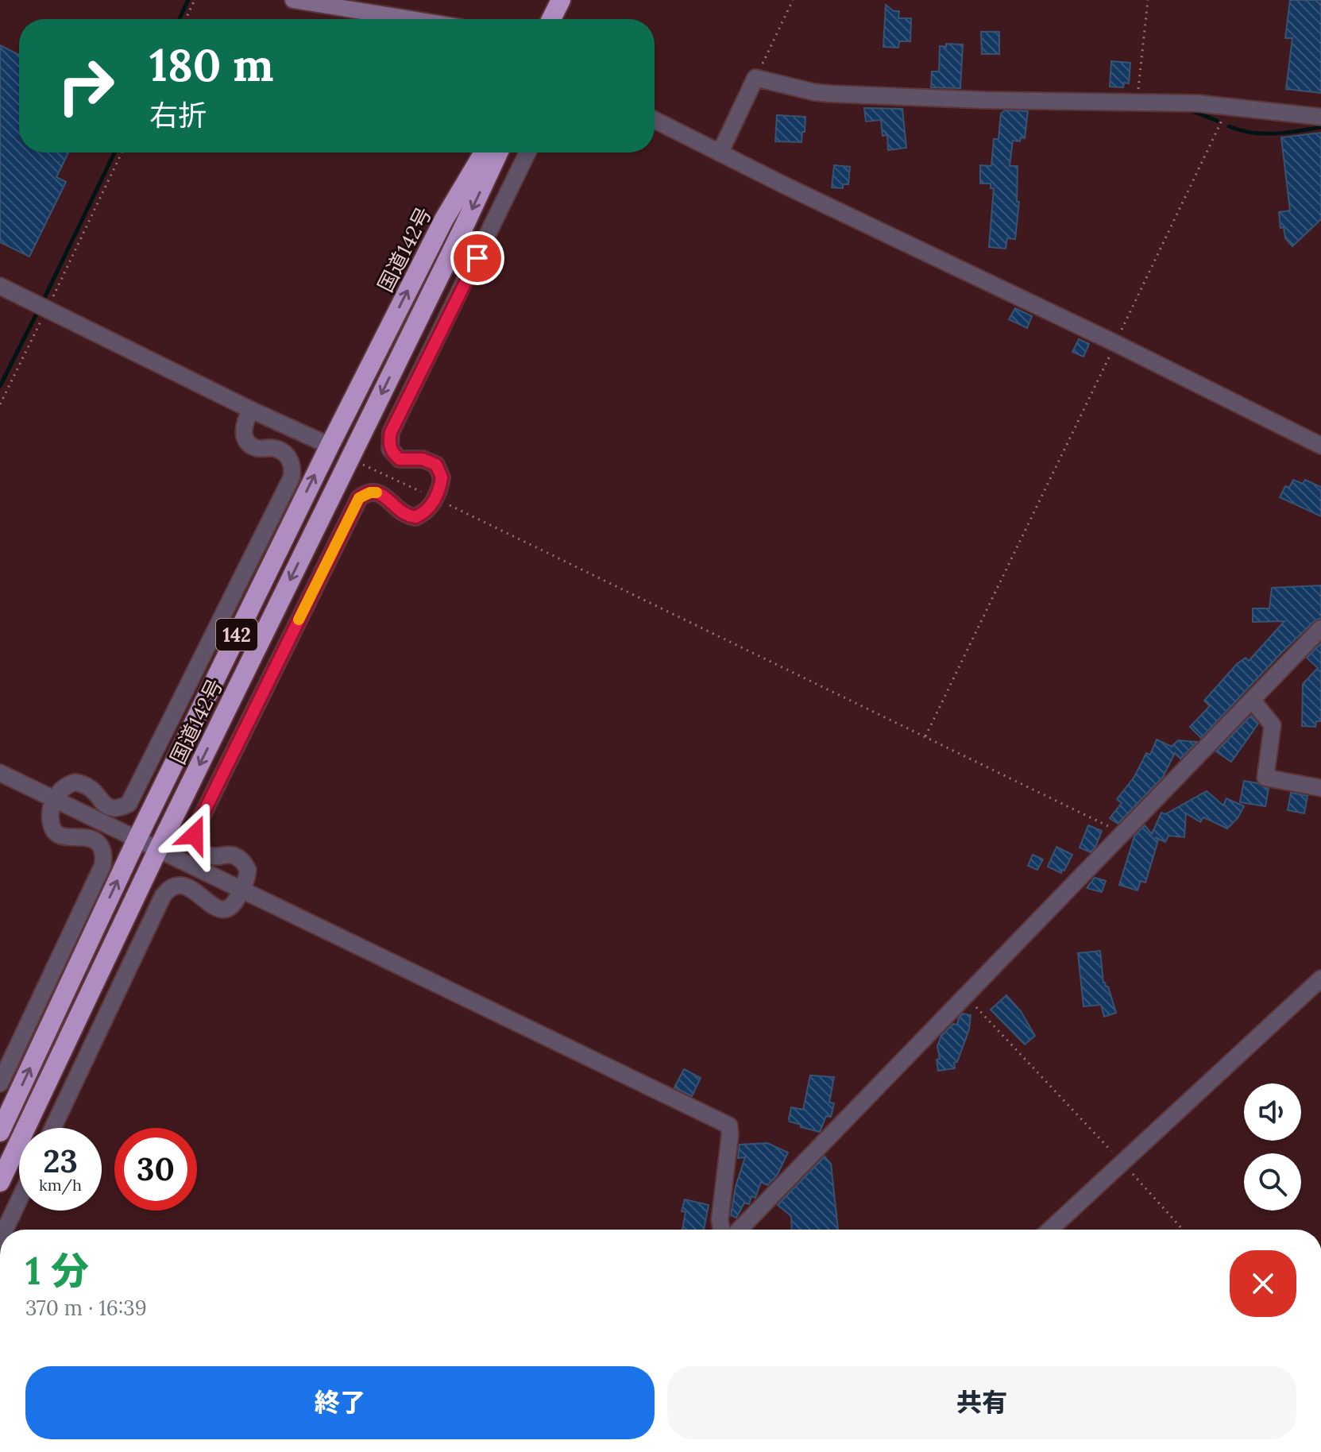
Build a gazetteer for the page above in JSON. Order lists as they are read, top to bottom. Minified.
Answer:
{"streets":{"highway":["国道142号","142"]},"page":{"turn":["180 m","右折"],"speed":"23 km/h","limit":"30","heading":["1 分","370 m · 16:39"],"buttons":["終了","共有"]}}
